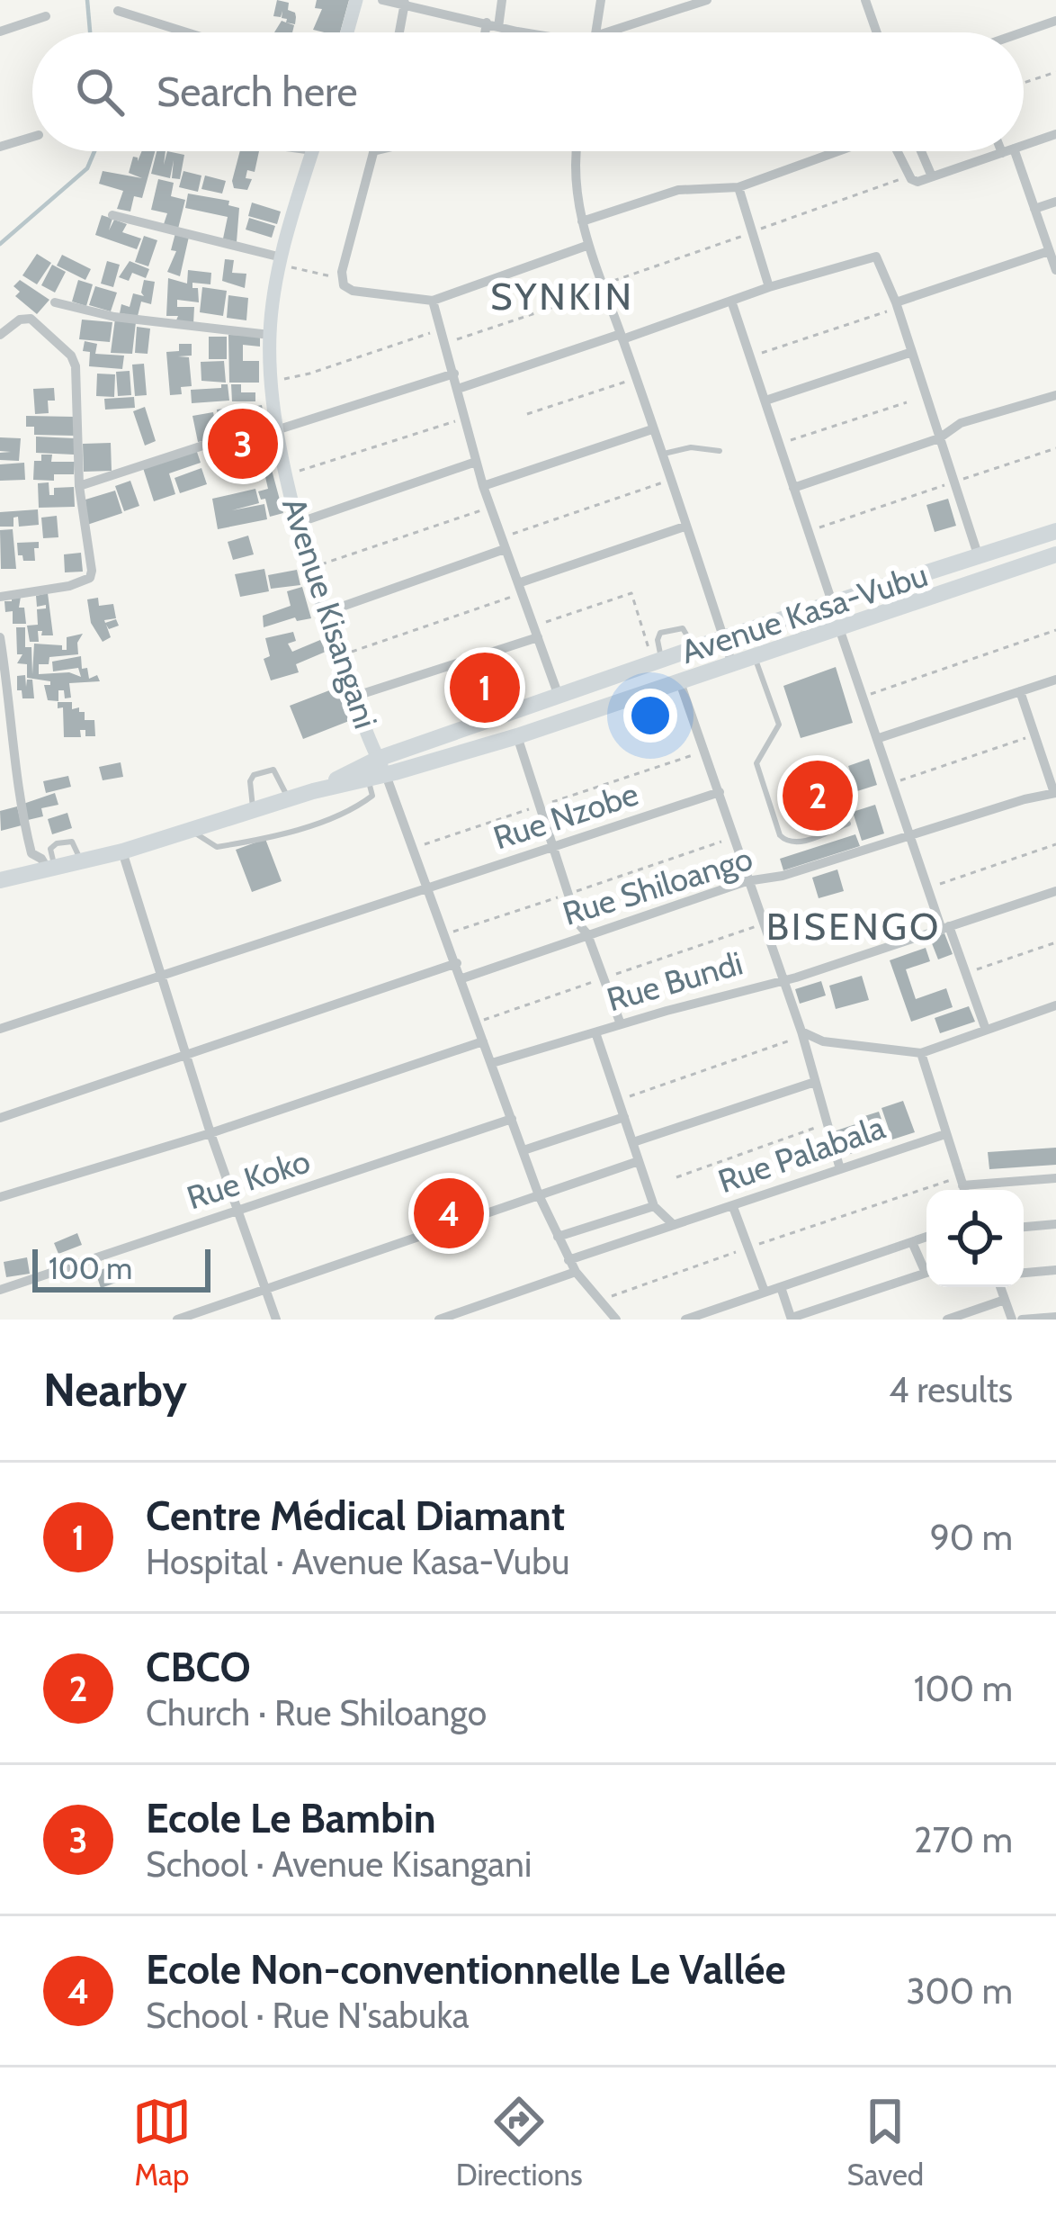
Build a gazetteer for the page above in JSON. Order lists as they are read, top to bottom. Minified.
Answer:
{"streets":{"main road":["Avenue Kasa-Vubu"],"street":["Avenue Kisangani","Rue Nzobe","Rue Shiloango","Rue Bundi","Rue Palabala","Rue Koko"]},"crossings":[["Avenue Kisangani","Avenue Kasa-Vubu"]],"districts":["SYNKIN","BISENGO"],"scale_bar":"100 m","page":{"search":"Search here","pins":["3","1","2","4"],"scale":"100 m","heading":["Nearby","4 results"],"list":[{"mark":"1","name":"Centre Médical Diamant","note":"Hospital · Avenue Kasa-Vubu","value":"90 m"},{"mark":"2","name":"CBCO","note":"Church · Rue Shiloango","value":"100 m"},{"mark":"3","name":"Ecole Le Bambin","note":"School · Avenue Kisangani","value":"270 m"},{"mark":"4","name":"Ecole Non-conventionnelle Le Vallée","note":"School · Rue N'sabuka","value":"300 m"}],"nav":["Map","Directions","Saved"]}}
